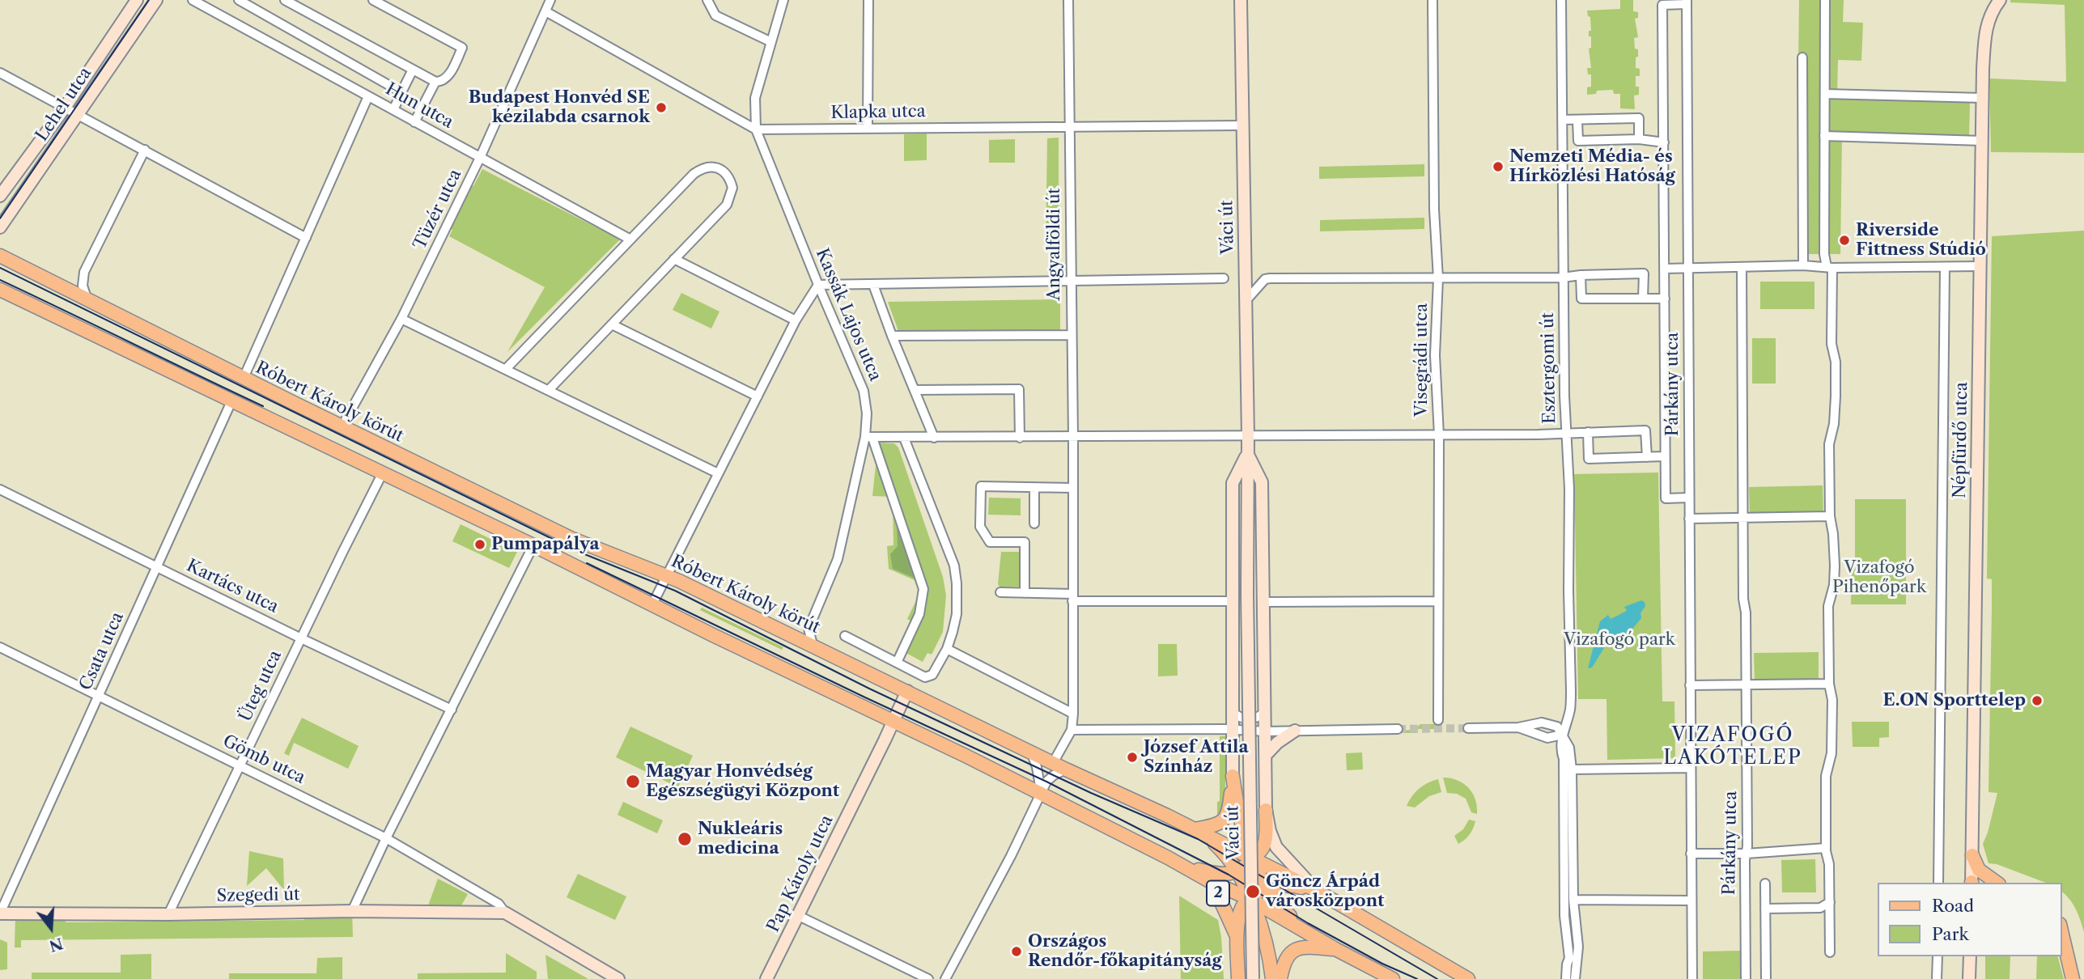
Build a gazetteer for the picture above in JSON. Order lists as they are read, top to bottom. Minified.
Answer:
{"streets":{"main road":["Lehel utca","Váci út","Róbert Károly körút","Népfürdő utca","Gömb utca","Pap Károly utca","2","Szegedi út"],"street":["Hun utca","Klapka utca","Tüzér utca","Angyalföldi út","Kassák Lajos utca","Visegrádi utca","Esztergomi út","Párkány utca","Kartács utca","Csata utca","Üteg utca"]},"crossings":[["Hun utca","Tüzér utca"],["Klapka utca","Váci út"],["Klapka utca","Angyalföldi út"],["Klapka utca","Kassák Lajos utca"],["Tüzér utca","Róbert Károly körút"],["Váci út","Róbert Károly körút"],["Angyalföldi út","Róbert Károly körút"],["Kassák Lajos utca","Róbert Károly körút"],["Róbert Károly körút","Pap Károly utca"],["Róbert Károly körút","2"],["Kartács utca","Csata utca"],["Kartács utca","Üteg utca"],["Csata utca","Gömb utca"],["Csata utca","Szegedi út"],["Üteg utca","Gömb utca"],["Üteg utca","Szegedi út"],["Gömb utca","Szegedi út"]],"districts":["VIZAFOGÓ LAKÓTELEP"],"parks":["Vizafogó Pihenőpark","Vizafogó park"],"places":["Budapest Honvéd SE kézilabda csarnok","Nemzeti Média- és Hírközlési Hatóság","Riverside Fittness Stúdió","Pumpapálya","E.ON Sporttelep","József Attila Színház","Magyar Honvédség Egészségügyi Központ","Nukleáris medicina","Göncz Árpád városközpont","Országos Rendőr-főkapitányság"],"legend":["Road","Park"],"north":"bottom"}
